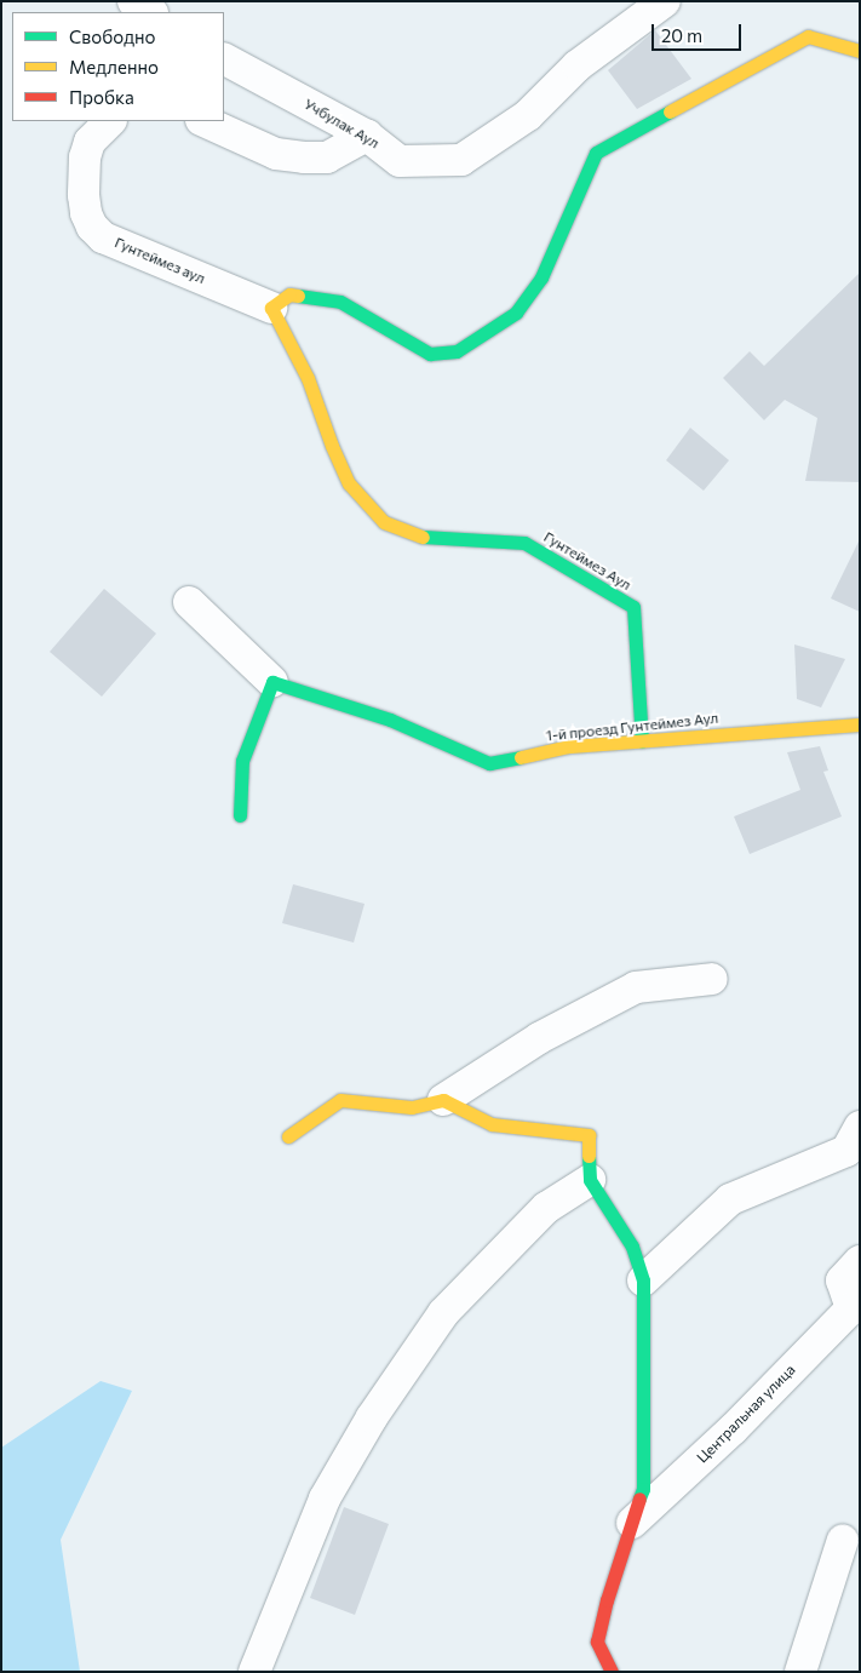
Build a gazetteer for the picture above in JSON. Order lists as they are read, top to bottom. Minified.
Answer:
{"streets":{"street":["Учбулак Аул","Гунтеймез аул","Гунтеймез Аул","1-й проезд Гунтеймез Аул","Центральная улица"]},"crossings":[["Гунтеймез аул","Гунтеймез Аул"],["Гунтеймез Аул","1-й проезд Гунтеймез Аул"]],"legend":["Свободно","Медленно","Пробка"],"scale_bar":"20 m"}
